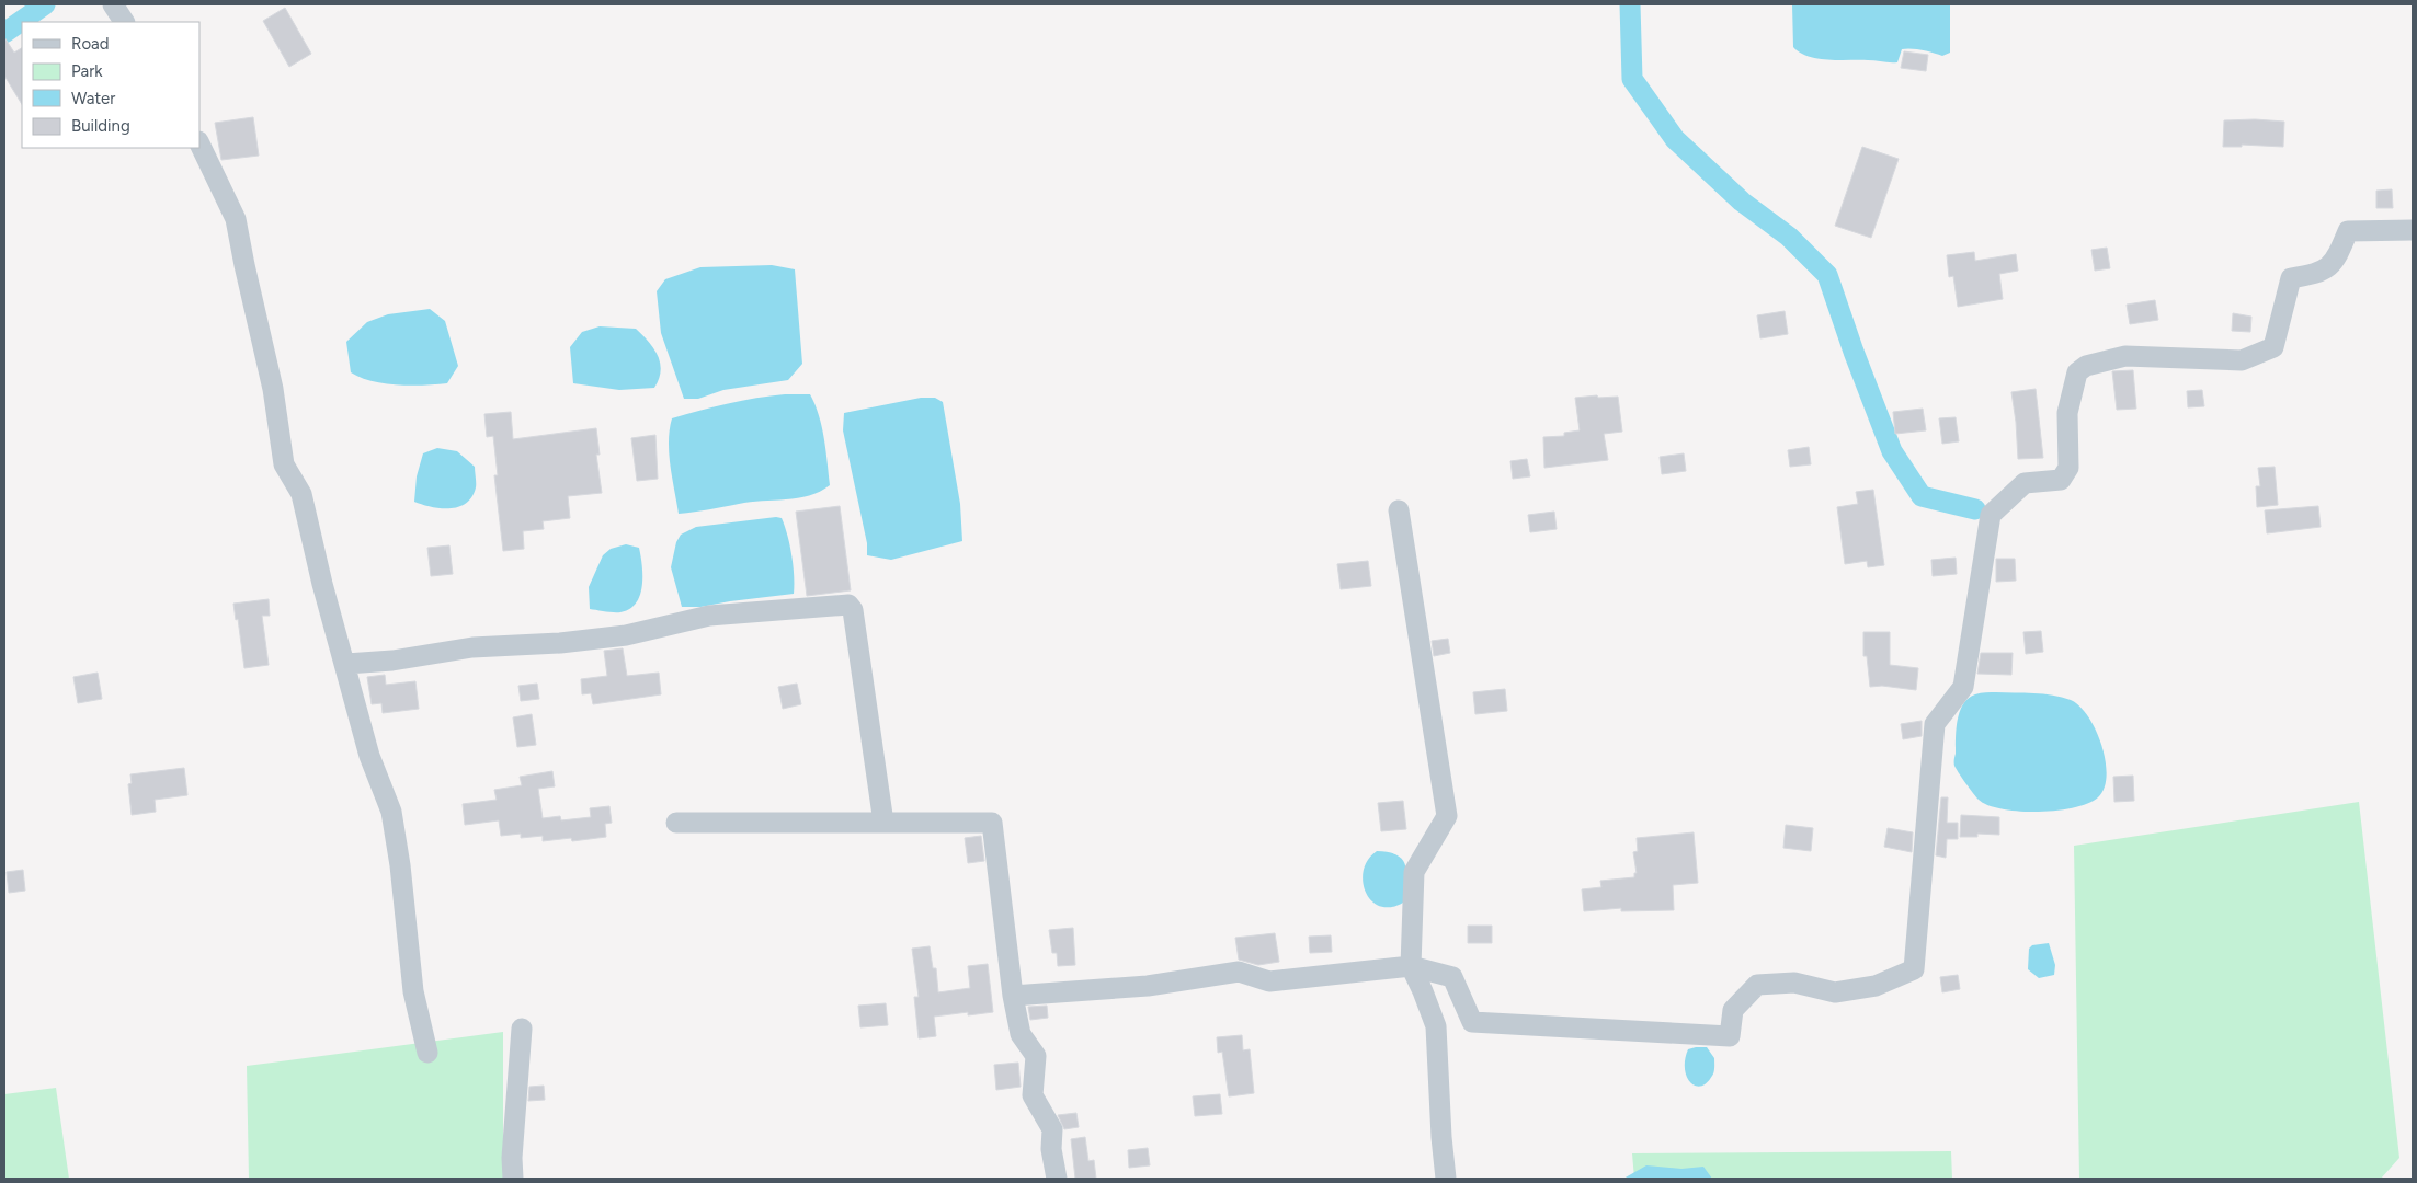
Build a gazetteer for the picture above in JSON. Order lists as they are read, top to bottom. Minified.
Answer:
{"legend":["Road","Park","Water","Building"]}
